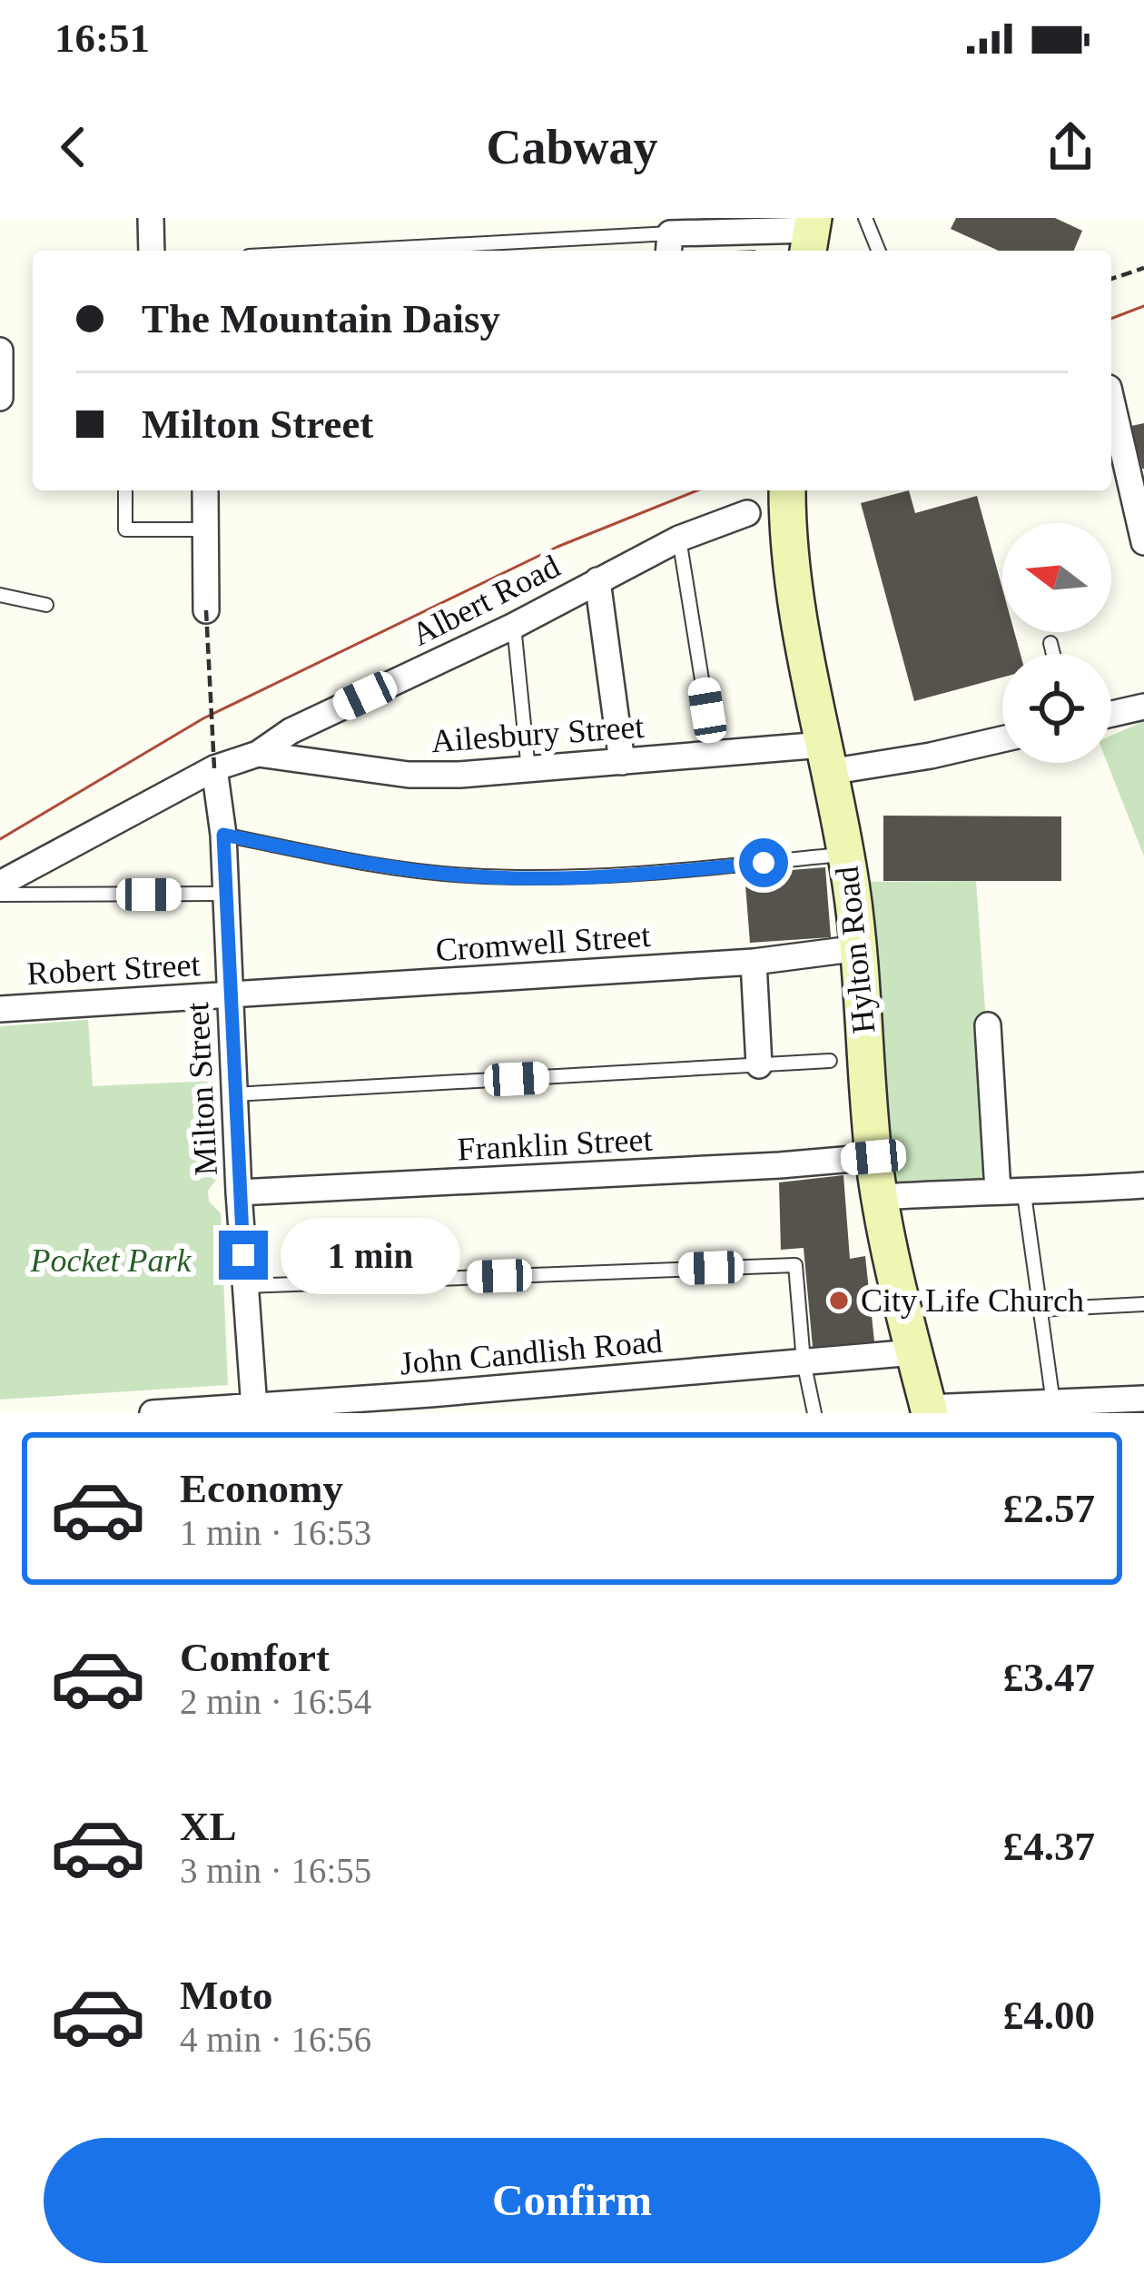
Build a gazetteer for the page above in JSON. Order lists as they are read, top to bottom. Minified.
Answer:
{"streets":{"street":["Albert Road","Ailesbury Street","Cromwell Street","Hylton Road","Robert Street","Milton Street","Franklin Street","John Candlish Road"]},"crossings":[["Albert Road","Ailesbury Street"],["Ailesbury Street","Hylton Road"],["Cromwell Street","Hylton Road"],["Cromwell Street","Robert Street"],["Cromwell Street","Milton Street"],["Hylton Road","Franklin Street"],["Hylton Road","John Candlish Road"],["Robert Street","Milton Street"],["Milton Street","Franklin Street"],["Milton Street","John Candlish Road"]],"parks":["Pocket Park"],"places":["City Life Church"],"north":"left","page":{"status":"16:51","header":"Cabway","banner":["The Mountain Daisy","Milton Street"],"bubble":"1 min","list":[{"name":"Economy","note":"1 min · 16:53","value":"£2.57"},{"name":"Comfort","note":"2 min · 16:54","value":"£3.47"},{"name":"XL","note":"3 min · 16:55","value":"£4.37"},{"name":"Moto","note":"4 min · 16:56","value":"£4.00"}],"buttons":"Confirm"}}
